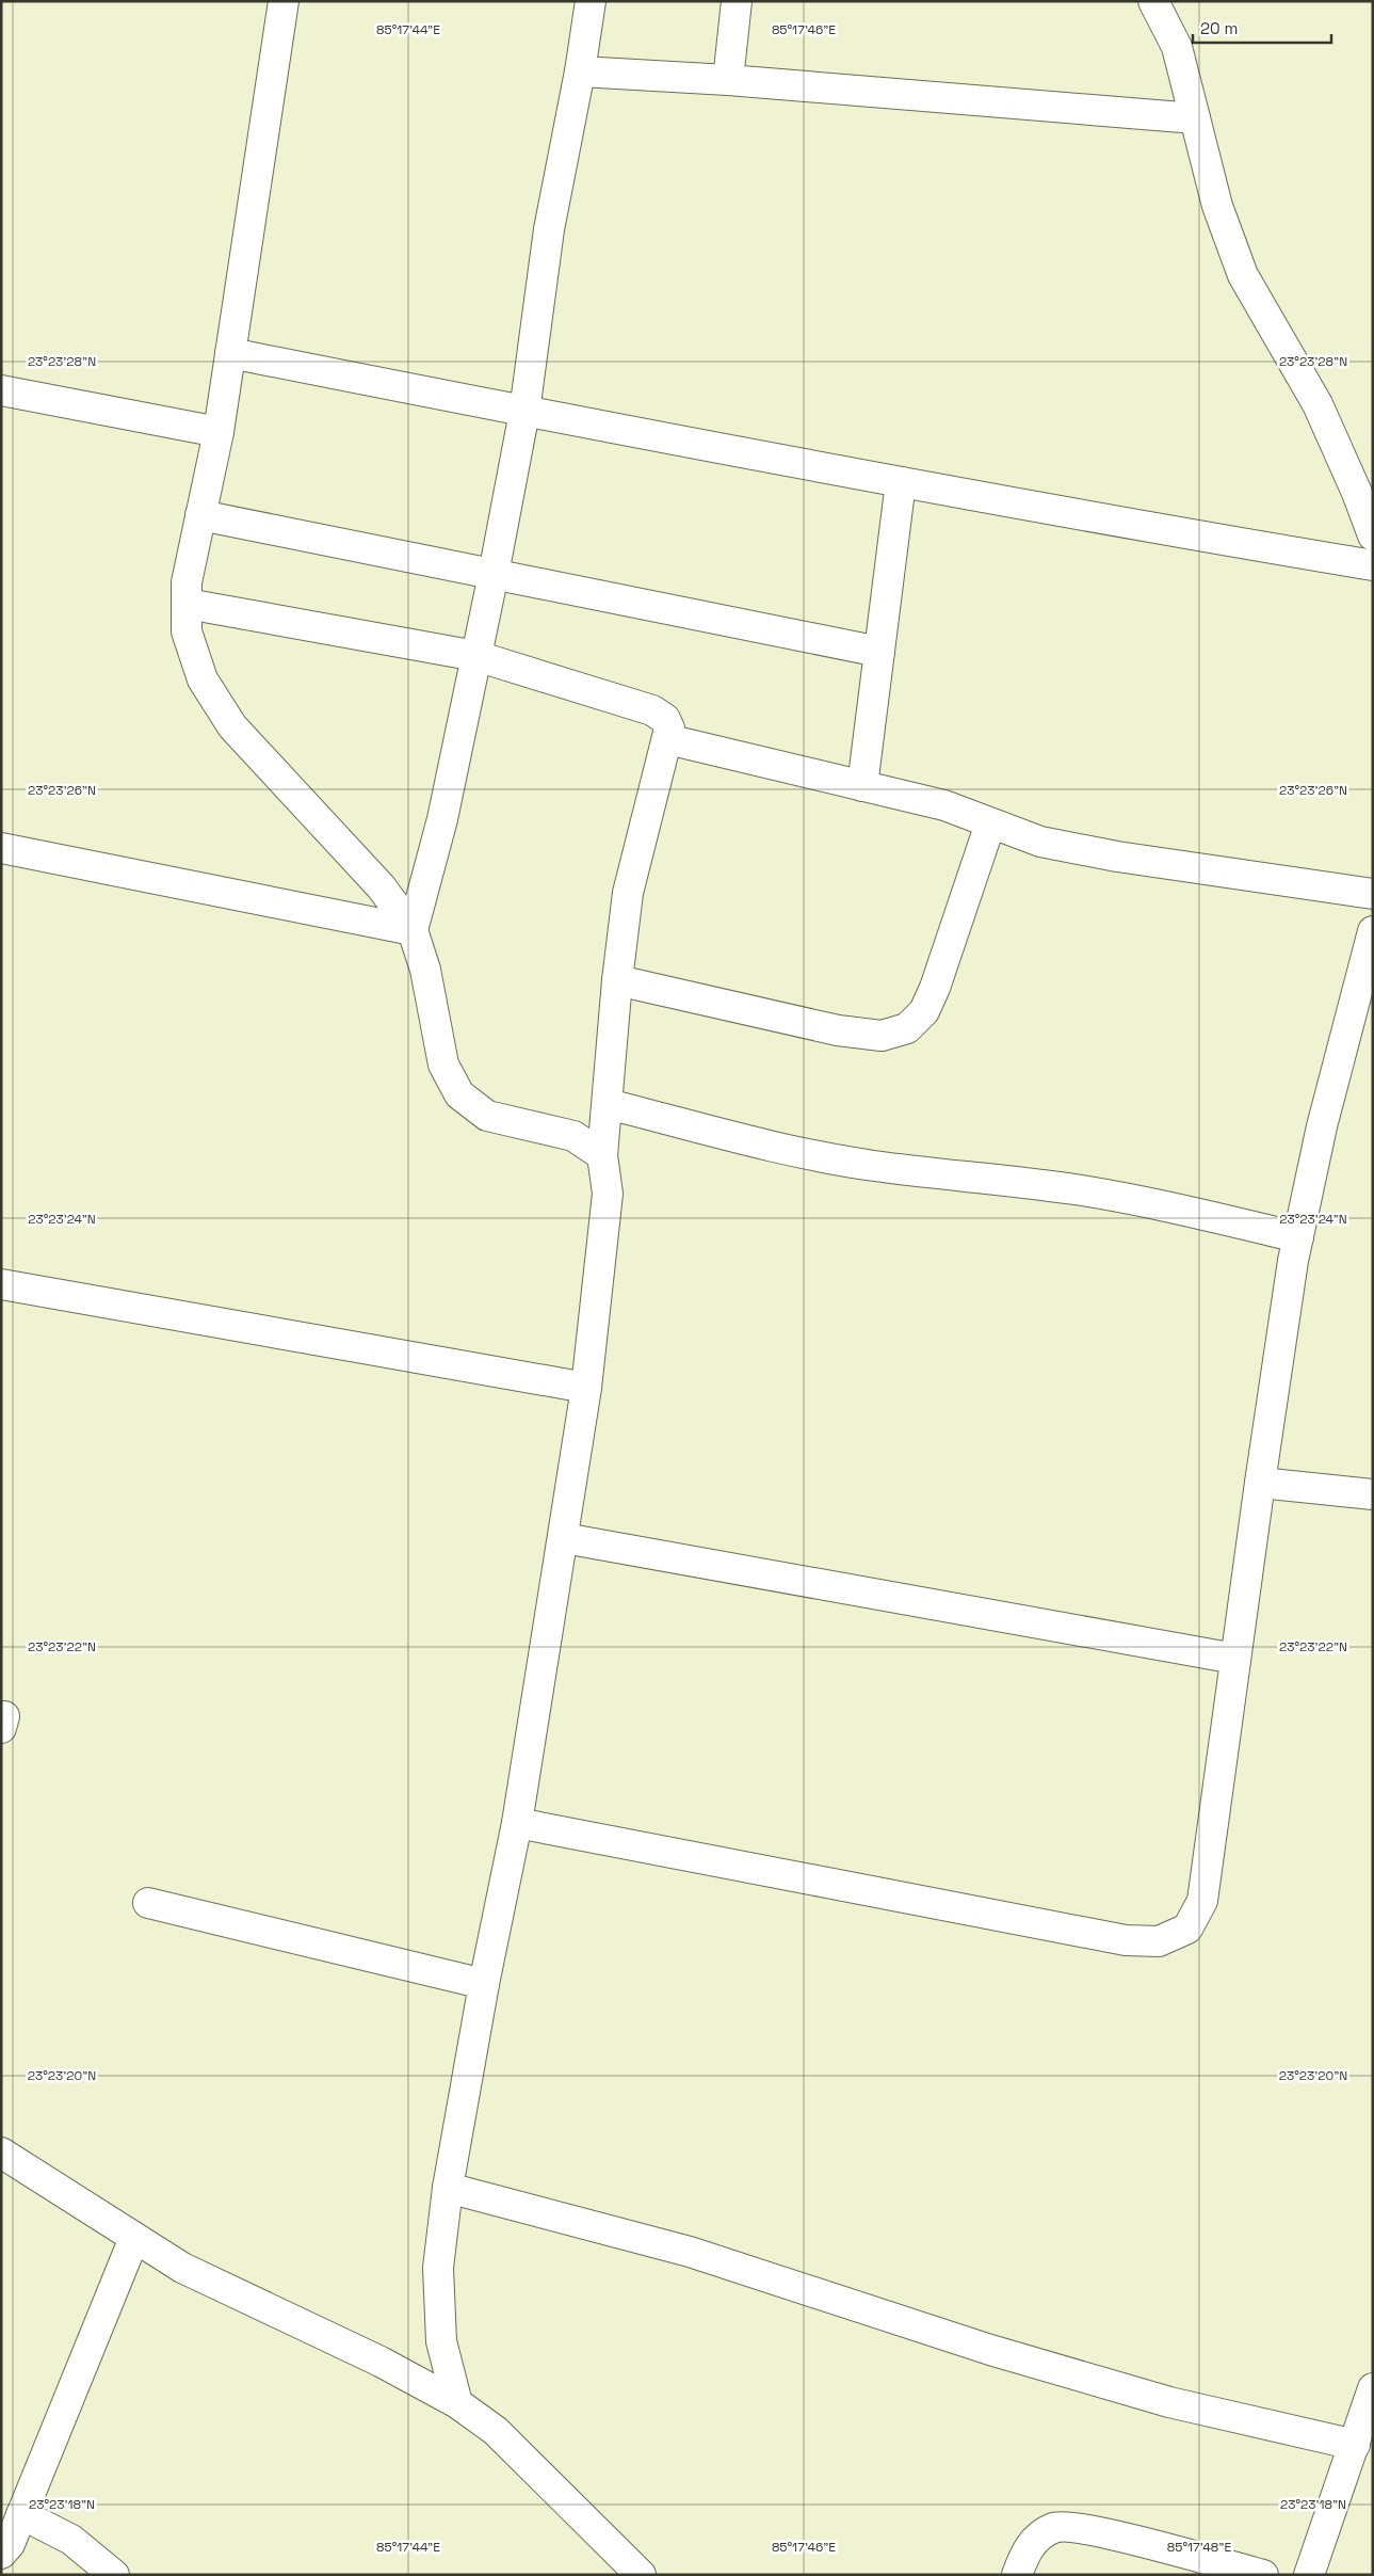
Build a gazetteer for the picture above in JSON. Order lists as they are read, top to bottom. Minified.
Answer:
{"scale_bar":"20 m","coordinates":["85°17'44\"E","85°17'46\"E","23°23'28\"N","23°23'26\"N","23°23'24\"N","23°23'22\"N","23°23'20\"N","23°23'18\"N","85°17'48\"E"]}
